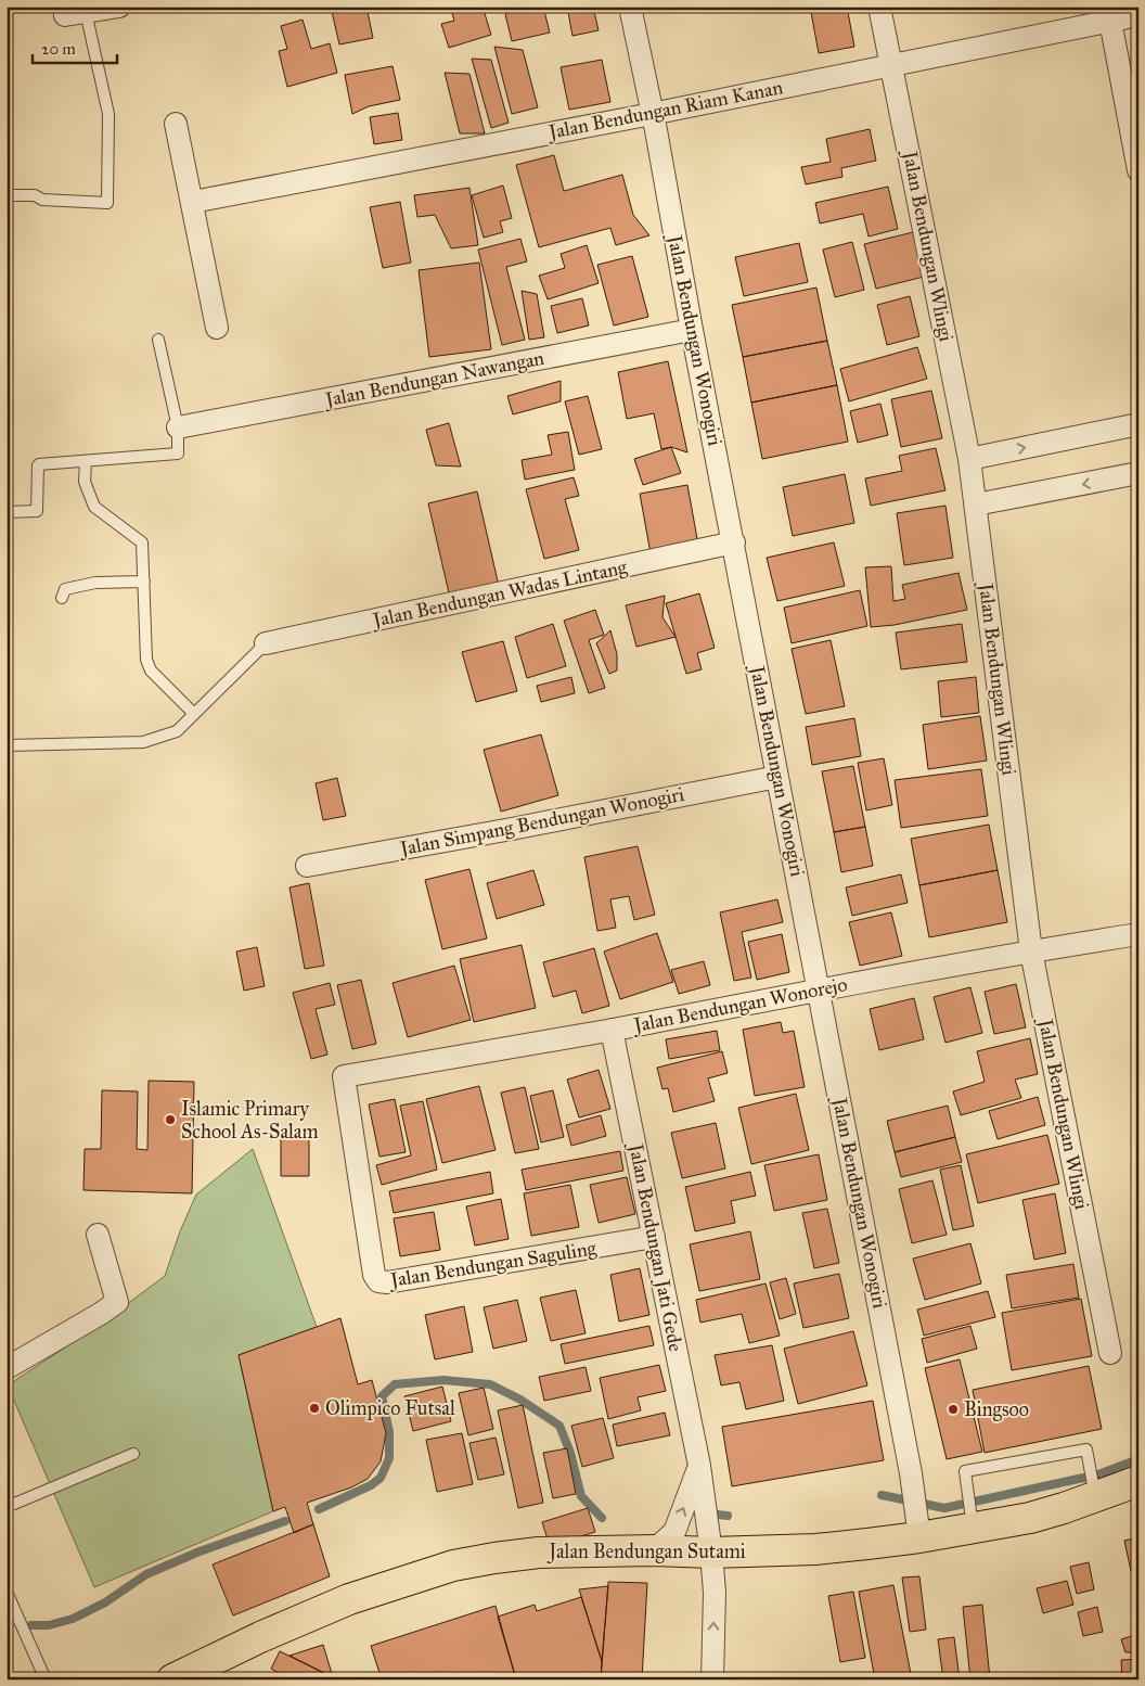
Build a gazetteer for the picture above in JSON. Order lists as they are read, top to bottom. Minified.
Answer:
{"streets":{"main road":["Jalan Bendungan Sutami"],"street":["Jalan Bendungan Riam Kanan","Jalan Bendungan Wlingi","Jalan Bendungan Wonogiri","Jalan Bendungan Nawangan","Jalan Bendungan Wadas Lintang","Jalan Simpang Bendungan Wonogiri","Jalan Bendungan Wonorejo","Jalan Bendungan Jati Gede","Jalan Bendungan Saguling"]},"crossings":[["Jalan Bendungan Riam Kanan","Jalan Bendungan Wlingi"],["Jalan Bendungan Riam Kanan","Jalan Bendungan Wonogiri"],["Jalan Bendungan Wlingi","Jalan Bendungan Wonorejo"],["Jalan Bendungan Wonogiri","Jalan Bendungan Nawangan"],["Jalan Bendungan Wonogiri","Jalan Bendungan Wadas Lintang"],["Jalan Bendungan Wonogiri","Jalan Simpang Bendungan Wonogiri"],["Jalan Bendungan Wonogiri","Jalan Bendungan Wonorejo"],["Jalan Bendungan Wonogiri","Jalan Bendungan Sutami"],["Jalan Bendungan Wonorejo","Jalan Bendungan Jati Gede"],["Jalan Bendungan Wonorejo","Jalan Bendungan Saguling"],["Jalan Bendungan Jati Gede","Jalan Bendungan Saguling"],["Jalan Bendungan Jati Gede","Jalan Bendungan Sutami"]],"places":["Islamic Primary School As-Salam","Olimpico Futsal","Bingsoo"],"scale_bar":"20 m"}
